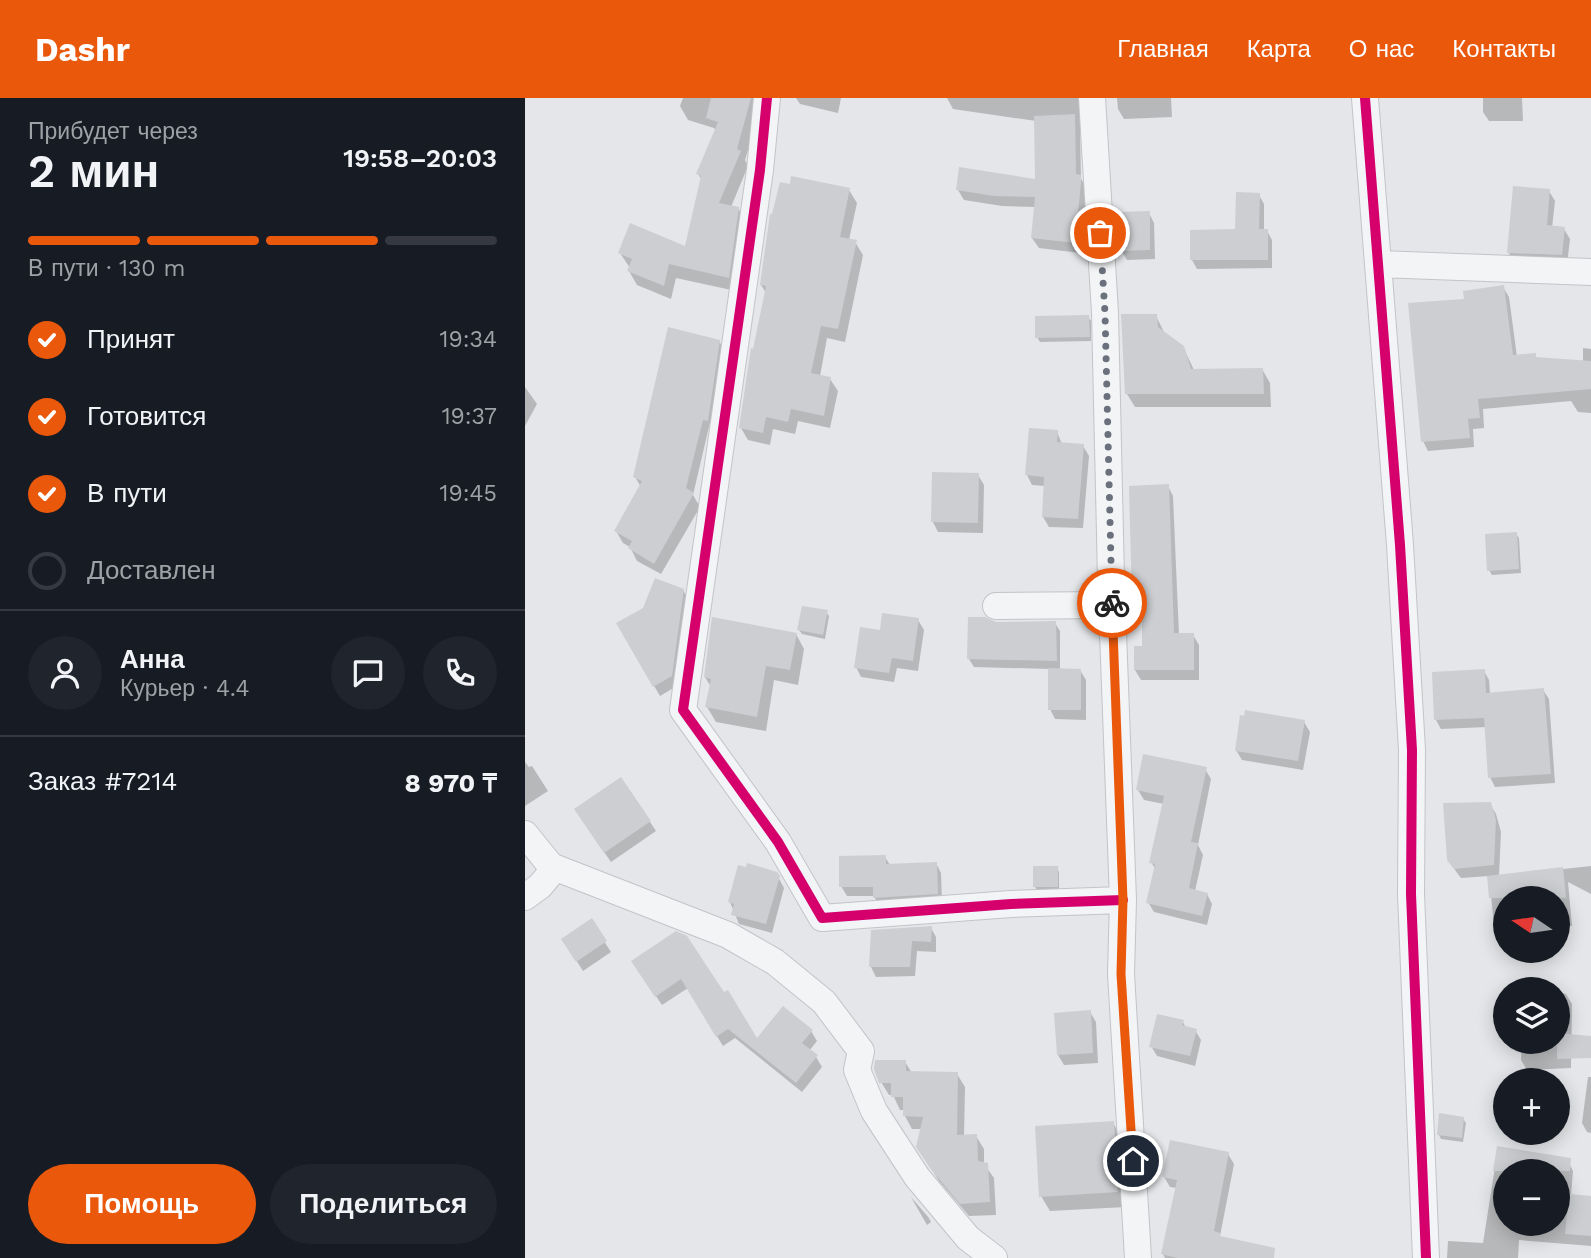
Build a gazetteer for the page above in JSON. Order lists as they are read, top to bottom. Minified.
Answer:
{"north":"left","page":{"header":"Dashr","nav":["Главная","Карта","О нас","Контакты"],"heading":["2 мин","Прибудет через","19:58–20:03"],"panel":["Анна","Курьер · 4.4","Заказ #7214","8 970 ₸"],"bar":"В пути · 130 m","list":[["Принят","19:34"],["Готовится","19:37"],["В пути","19:45"],"Доставлен"],"map_buttons":["+","−"],"buttons":["Помощь","Поделиться"]}}
